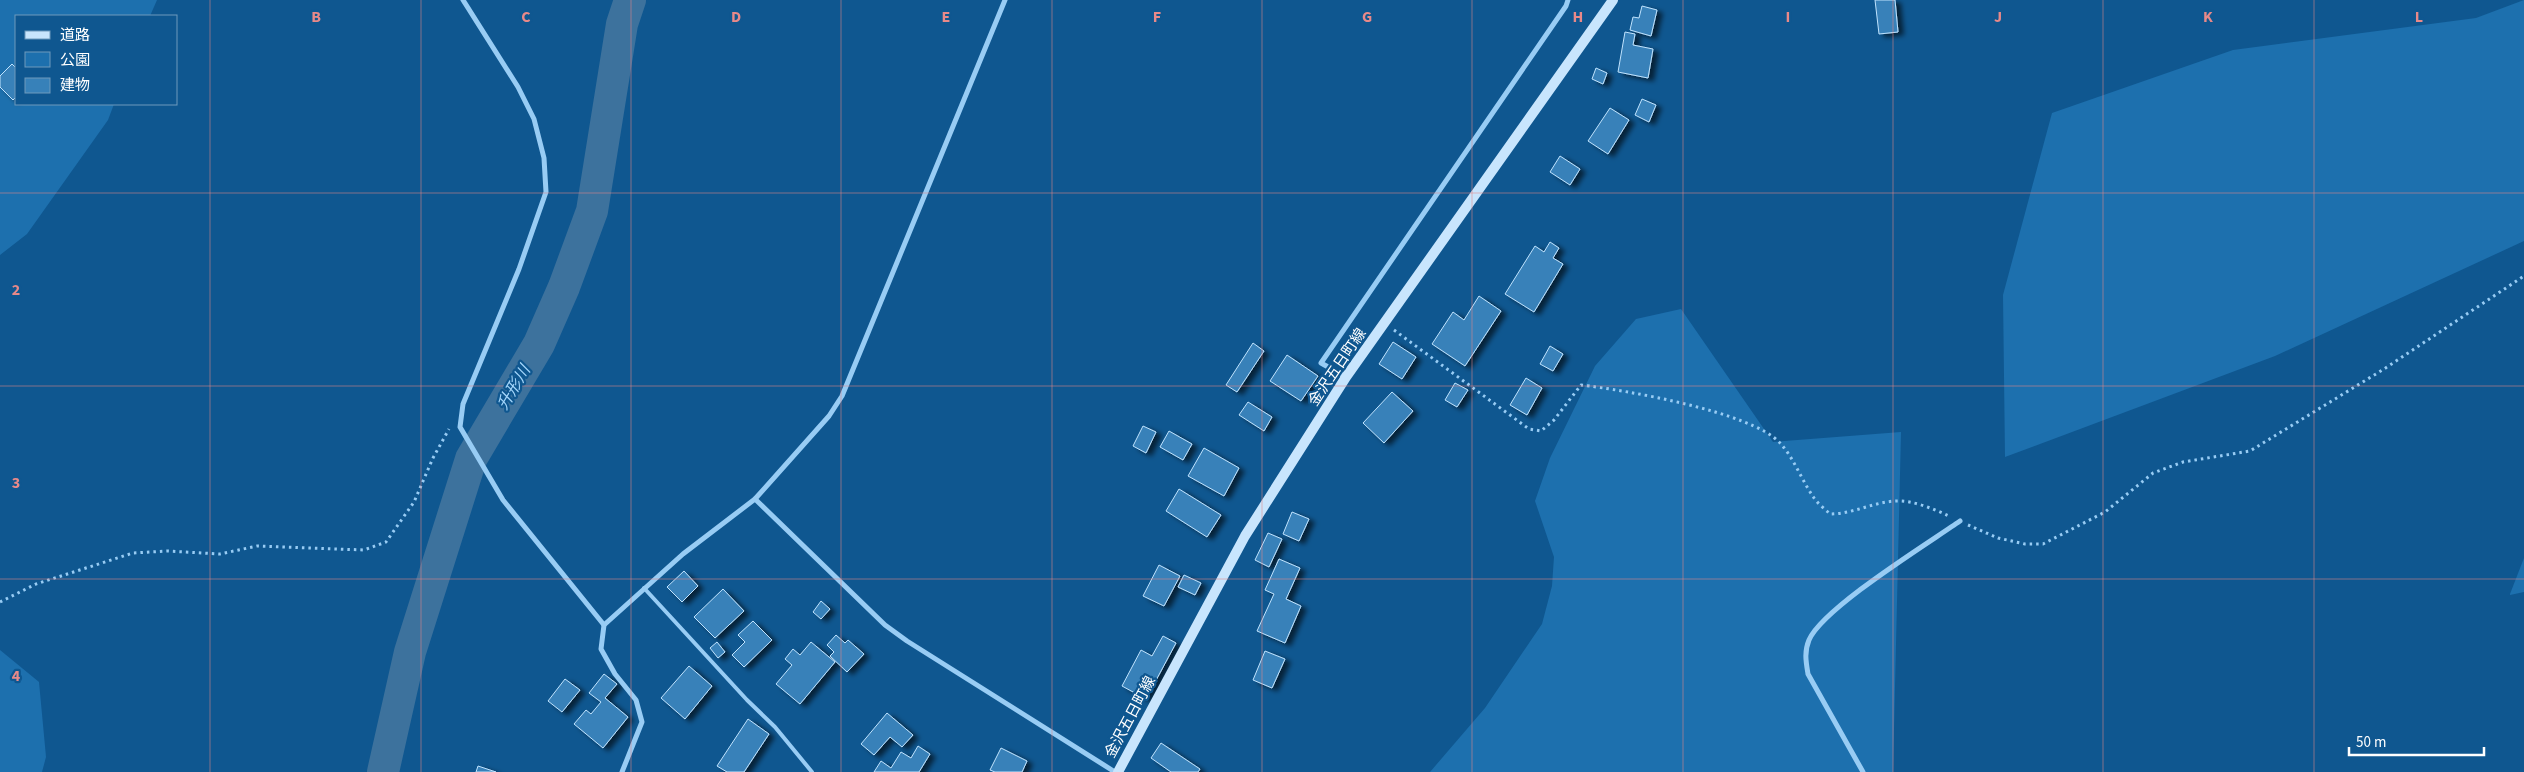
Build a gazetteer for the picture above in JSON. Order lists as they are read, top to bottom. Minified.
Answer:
{"streets":{"main road":["金沢五日町線"]},"water":["升形川"],"legend":["道路","公園","建物"],"scale_bar":"50 m","grid":{"columns":["B","C","D","E","F","G","H","I","J","K","L"],"rows":["2","3","4"]}}
